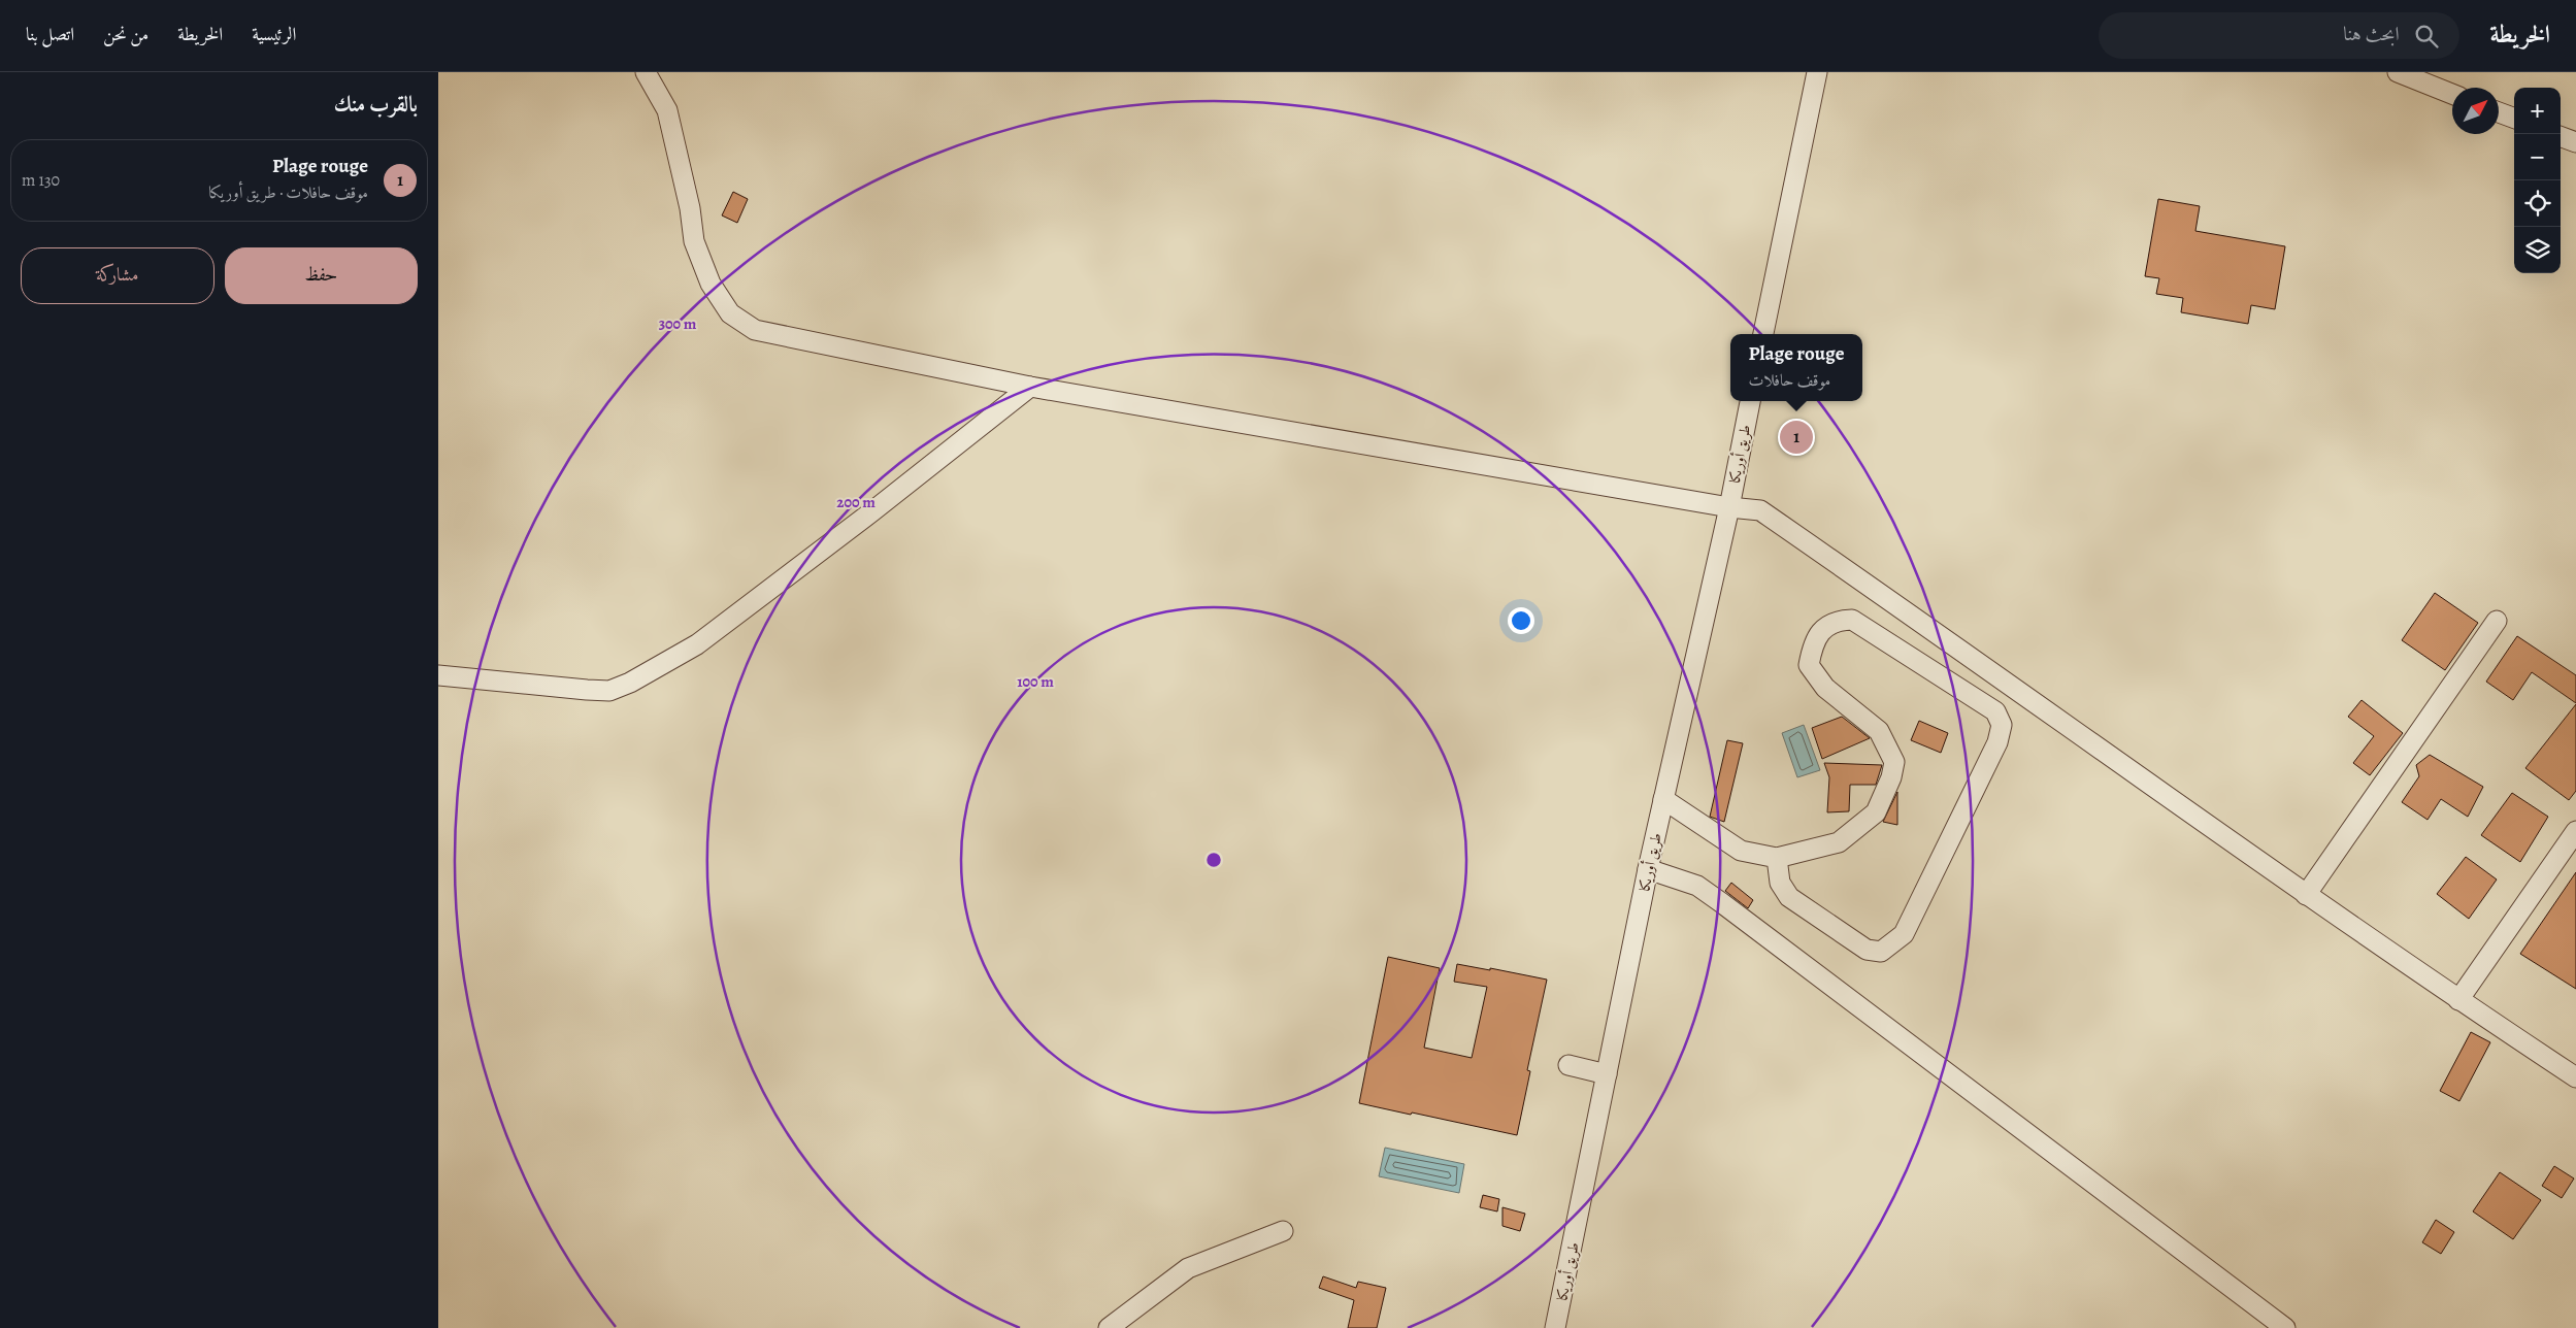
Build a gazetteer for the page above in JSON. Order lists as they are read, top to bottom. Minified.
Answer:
{"streets":{"street":["طريق أوريكا"]},"north":"top right","page":{"header":"الخريطة","search":"ابحث هنا","nav":["الرئيسية","الخريطة","من نحن","اتصل بنا"],"heading":"بالقرب منك","map_buttons":["+","−"],"list":[{"mark":"1","name":"Plage rouge","note":"موقف حافلات · طريق أوريكا","value":"130 m"}],"buttons":["حفظ","مشاركة"],"popup":["Plage rouge","موقف حافلات"],"pins":"1"},"rings":["300 m","200 m","100 m"]}
